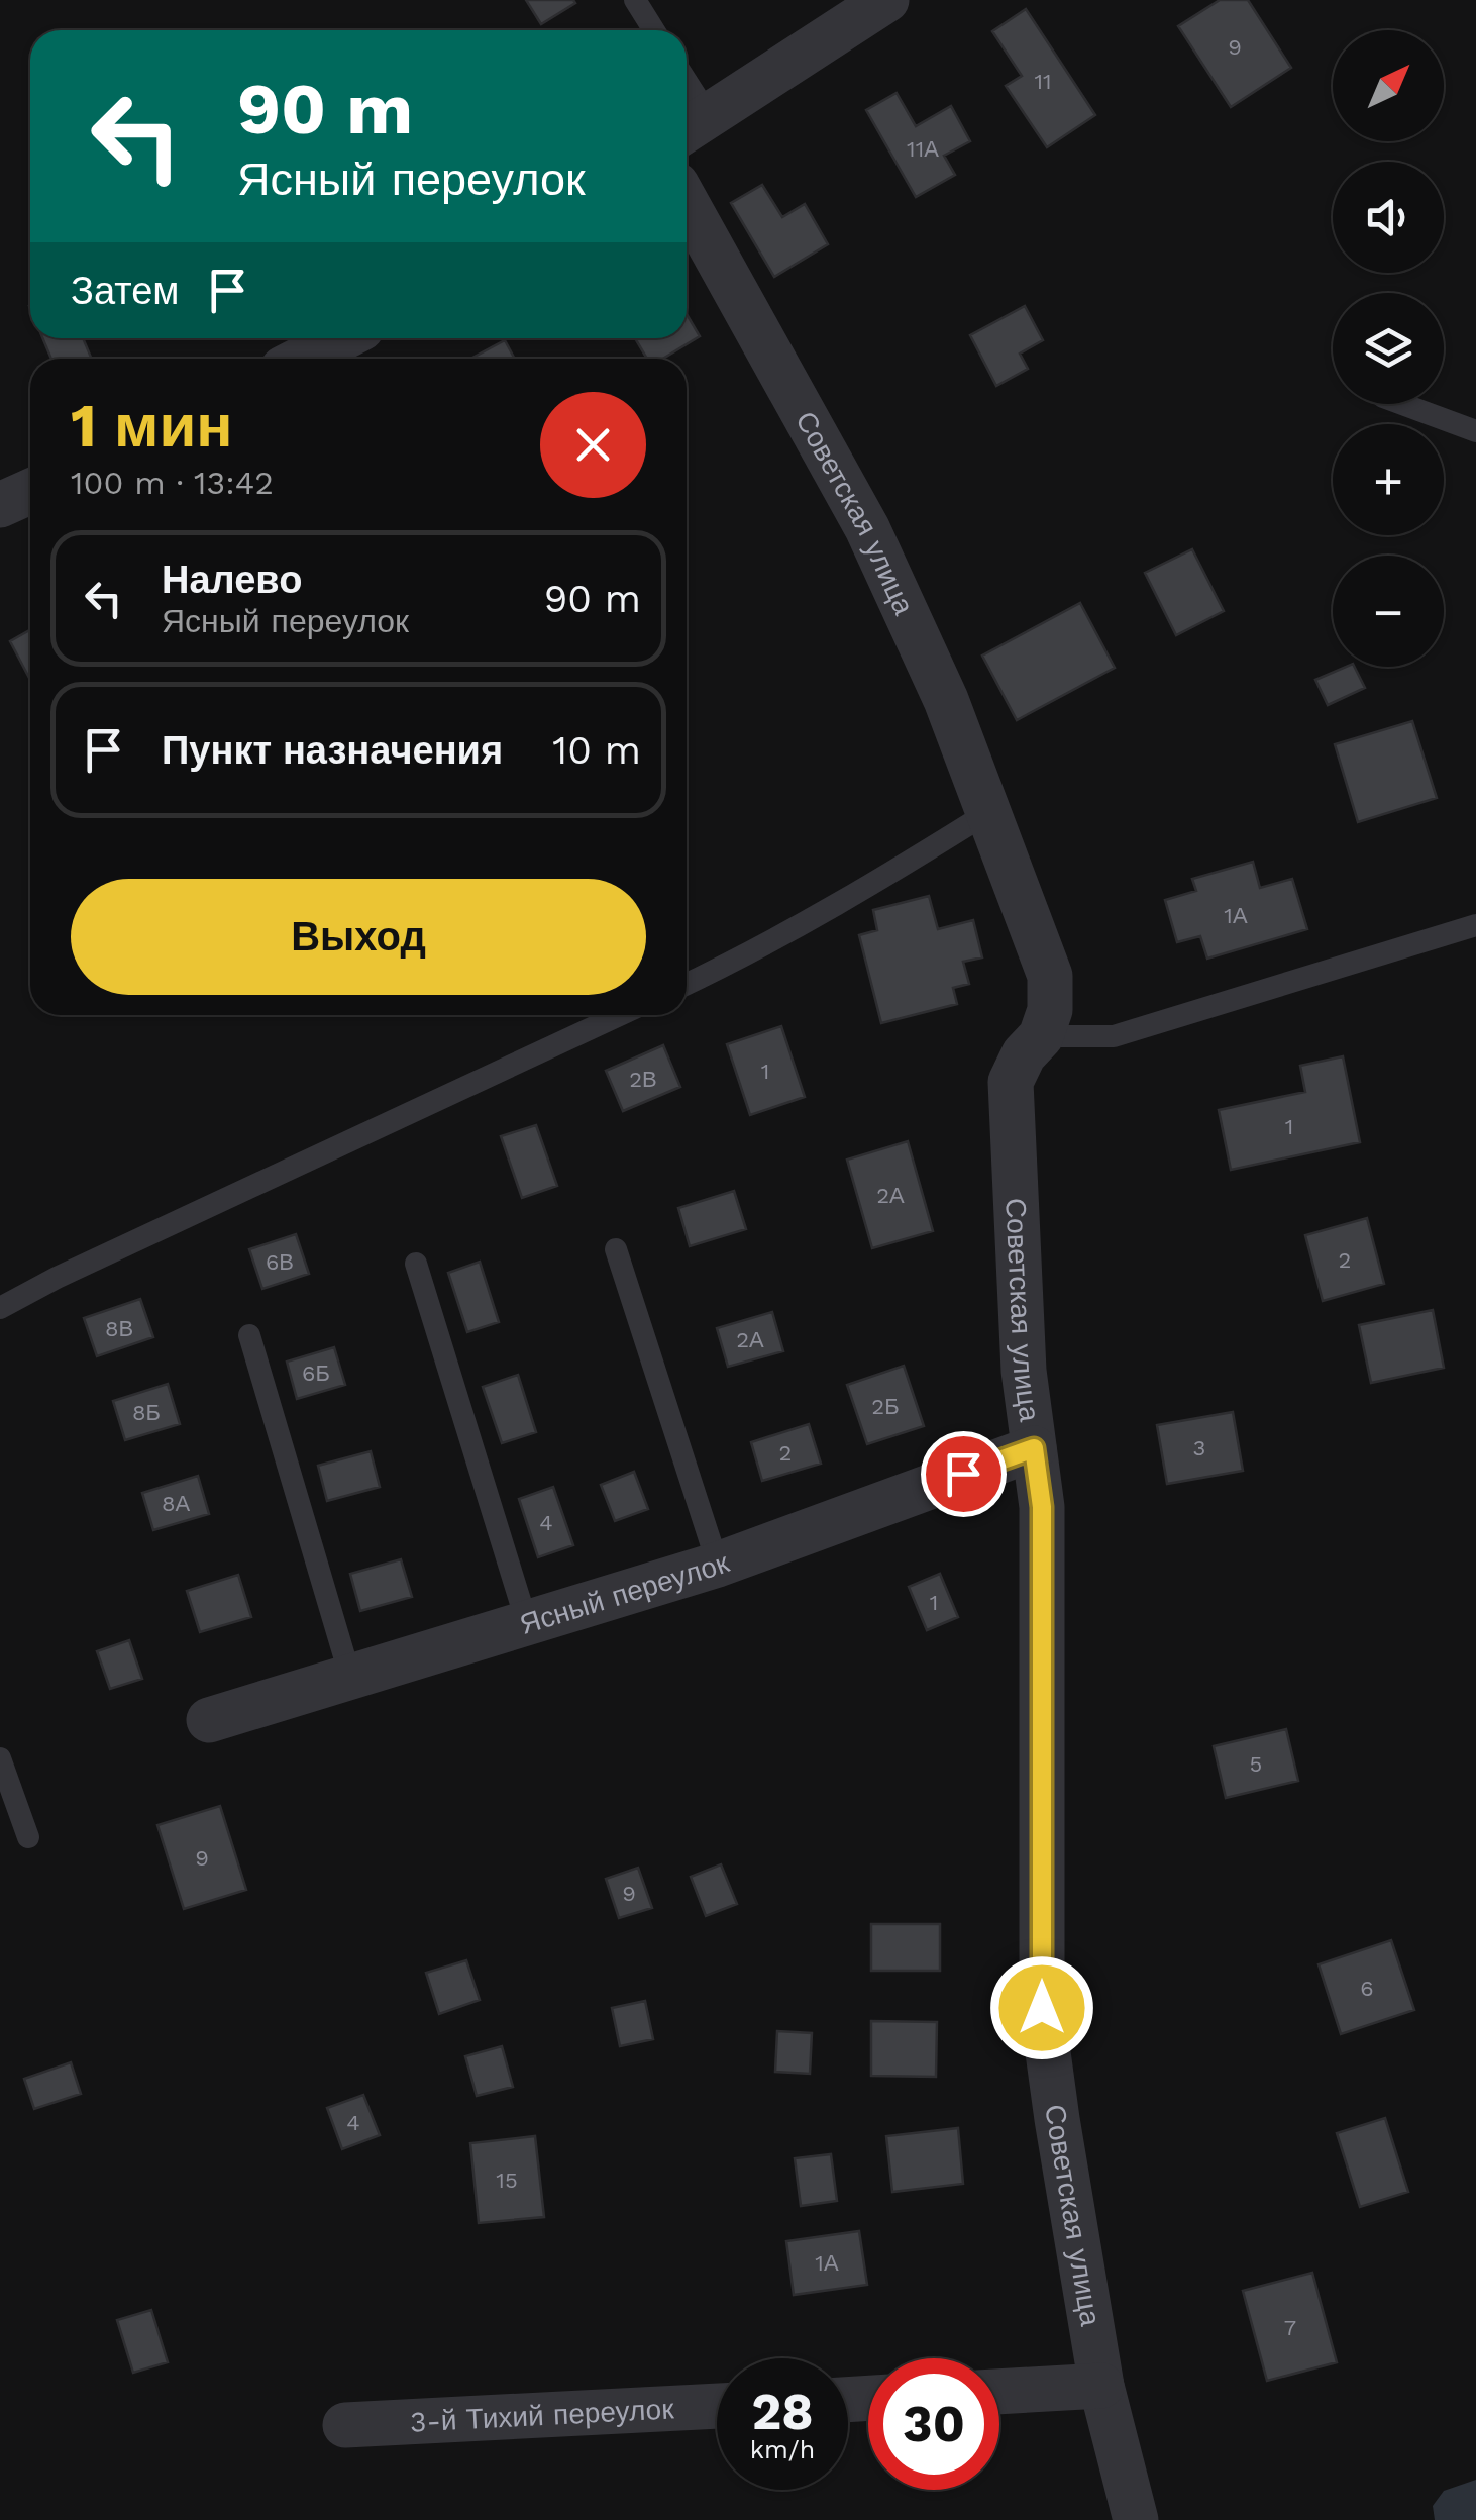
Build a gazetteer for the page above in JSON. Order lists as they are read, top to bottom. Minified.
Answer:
{"streets":{"street":["Советская улица","Ясный переулок","3-й Тихий переулок"]},"crossings":[["Советская улица","Ясный переулок"]],"house_numbers":["9","11","11А","1А","1","2В","1","2А","2","6В","8В","2А","6Б","2Б","8Б","3","2","8А","4","1","5","9","9","6","4","15","1А","7"],"north":"top right","page":{"map_buttons":["+","−"],"turn":["90 m","Ясный переулок"],"then":"Затем","heading":["1 мин","100 m · 13:42"],"list":[{"name":"Налево","note":"Ясный переулок","value":"90 m"},{"name":"Пункт назначения","value":"10 m"}],"buttons":"Выход","speed":"28 km/h","limit":"30"}}
